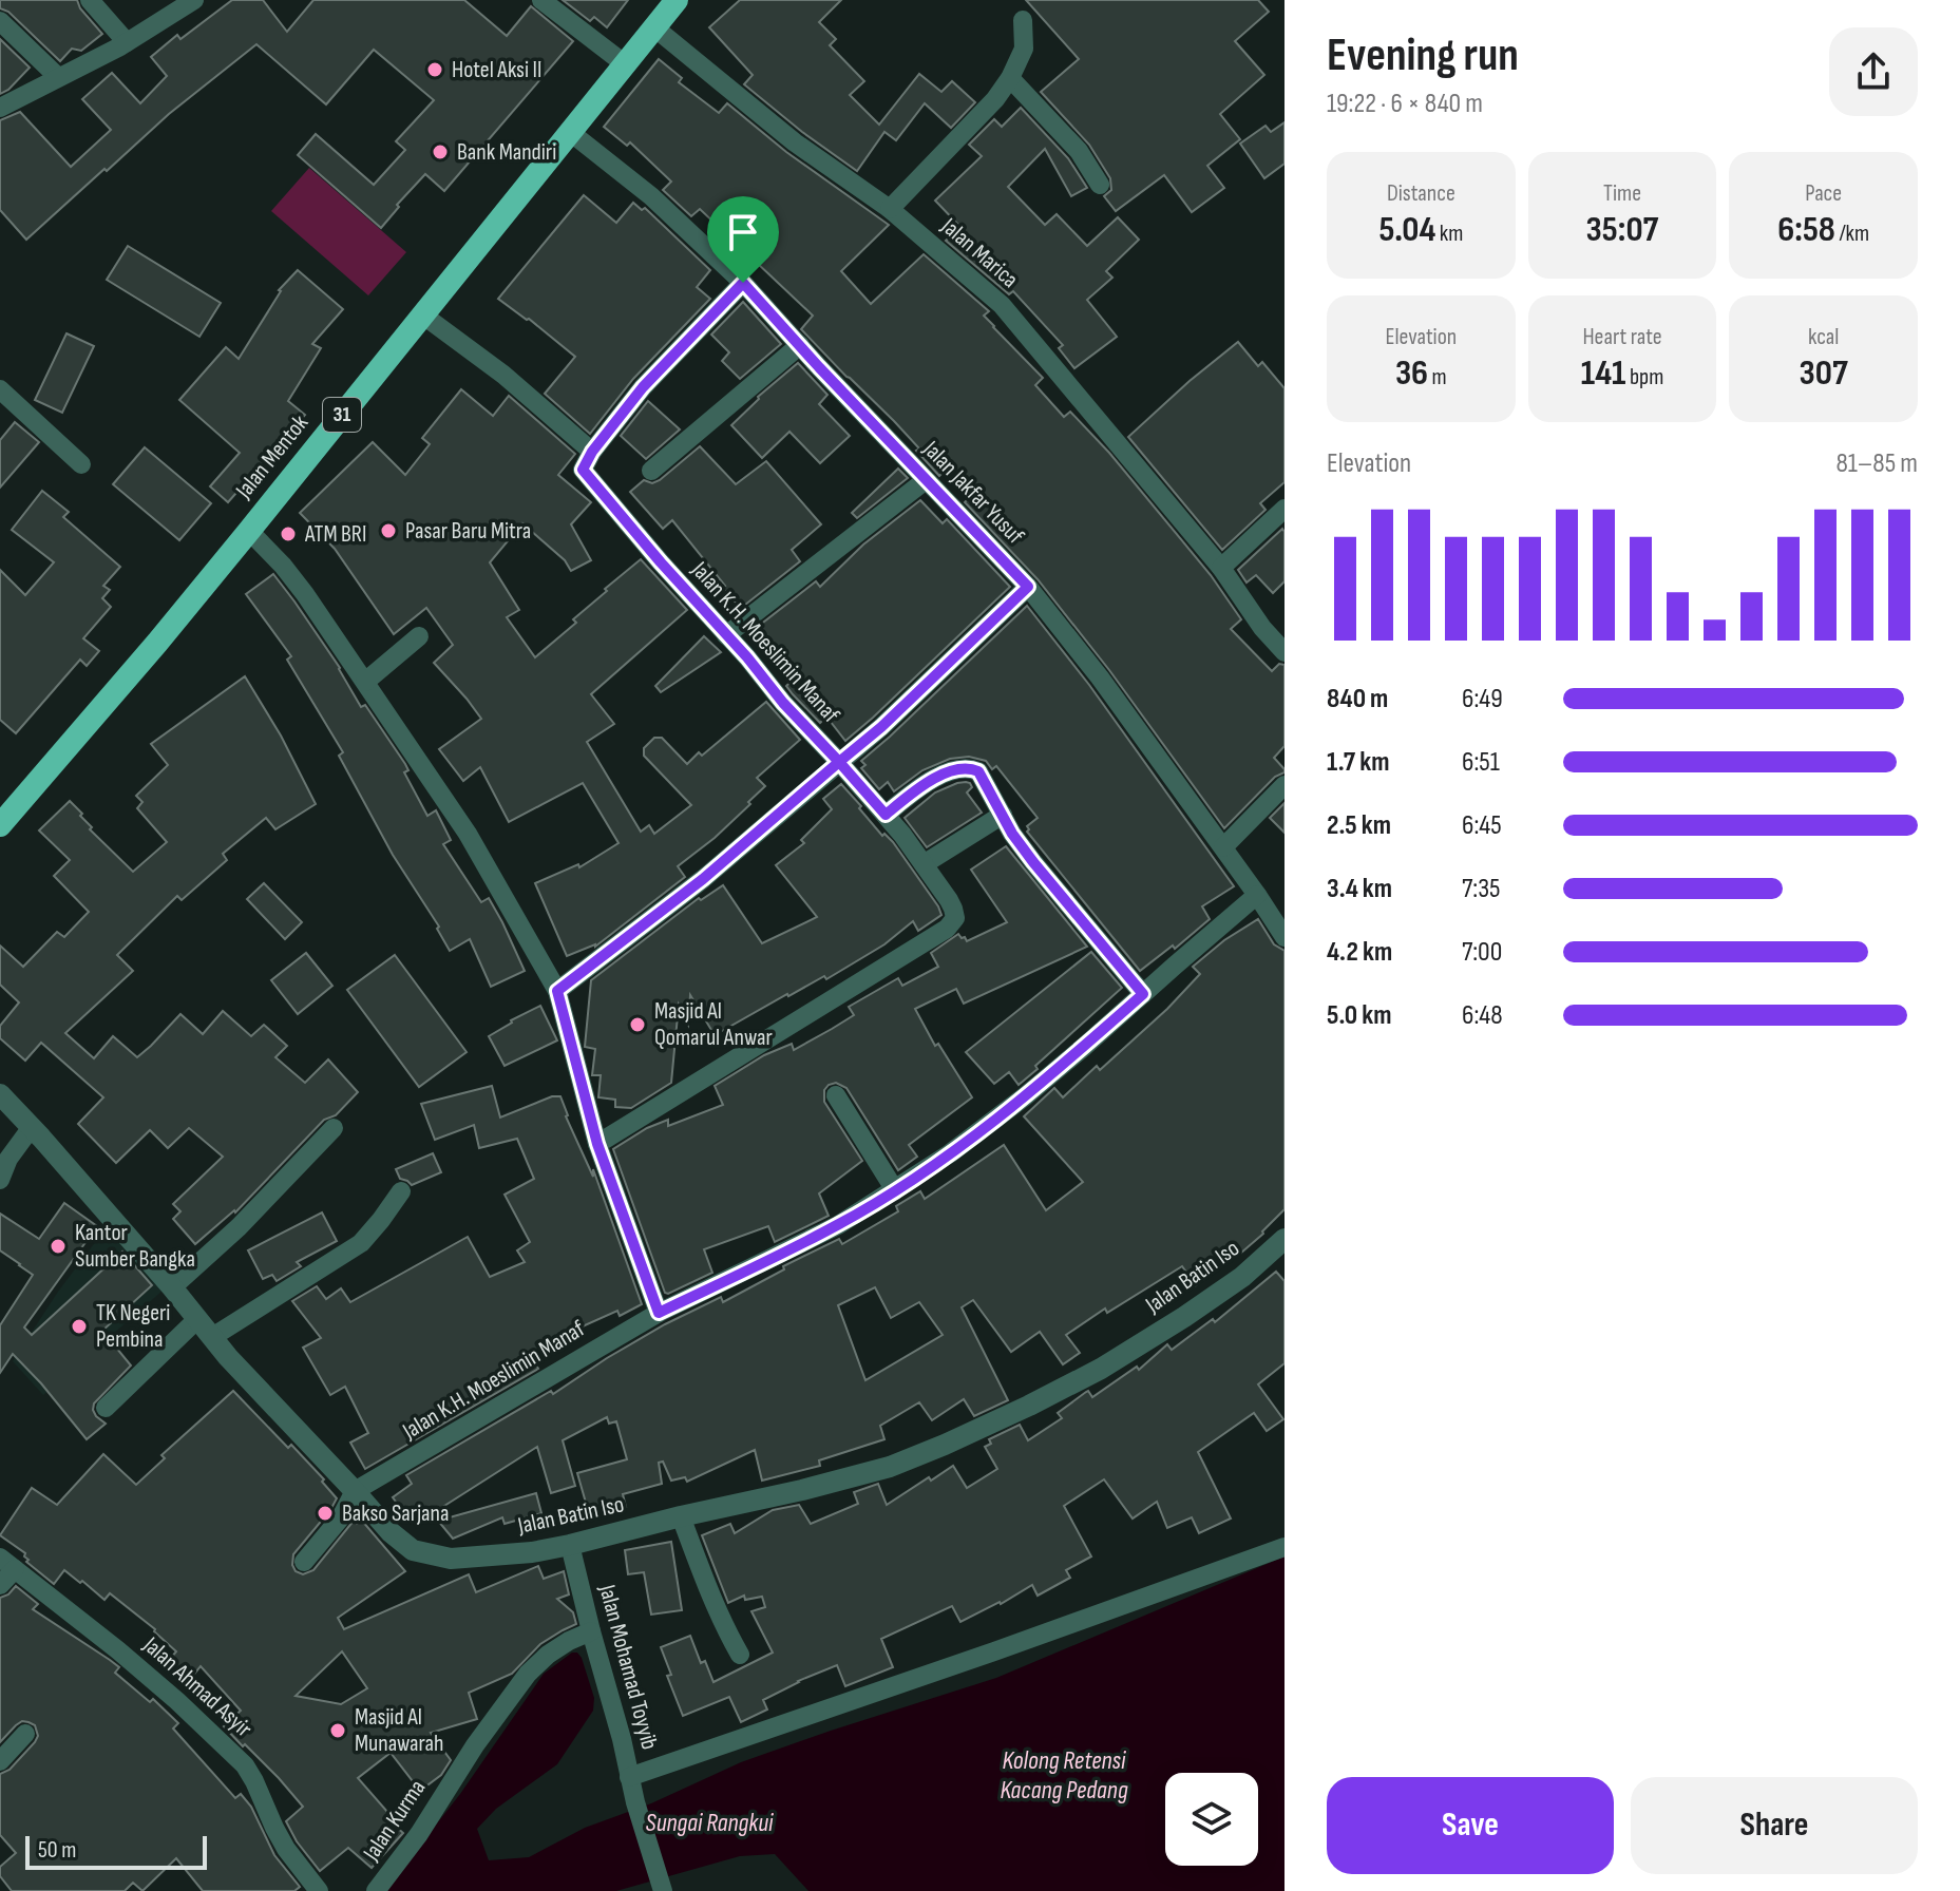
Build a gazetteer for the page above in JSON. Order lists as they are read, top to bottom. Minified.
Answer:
{"streets":{"highway":["31","Jalan Mentok"],"street":["Jalan Marica","Jalan Jakfar Yusuf","Jalan K.H. Moeslimin Manaf","Jalan Batin Iso","Jalan Mohamad Toyyib","Jalan Ahmad Asyir","Jalan Kurma"]},"crossings":[["Jalan Marica","Jalan Mentok"],["Jalan Mentok","Jalan Jakfar Yusuf"],["Jalan Mentok","Jalan K.H. Moeslimin Manaf"],["Jalan Jakfar Yusuf","Jalan K.H. Moeslimin Manaf"],["Jalan K.H. Moeslimin Manaf","Jalan Batin Iso"],["Jalan Batin Iso","Jalan Mohamad Toyyib"],["Jalan Mohamad Toyyib","Jalan Kurma"]],"water":["Kolong Retensi Kacang Pedang","Sungai Rangkui"],"places":["Hotel Aksi II","Bank Mandiri","Pasar Baru Mitra","ATM BRI","Masjid Al Qomarul Anwar","Kantor Sumber Bangka","TK Negeri Pembina","Bakso Sarjana","Masjid Al Munawarah"],"scale_bar":"50 m","page":{"heading":["Evening run","19:22 · 6 × 840 m"],"stats":[["Distance","5.04 km"],["Time","35:07"],["Pace","6:58 /km"],["Elevation","36 m"],["Heart rate","141 bpm"],["kcal","307"]],"chart":["Elevation","81–85 m"],"list":[{"name":"840 m","note":"6:49"},{"name":"1.7 km","note":"6:51"},{"name":"2.5 km","note":"6:45"},{"name":"3.4 km","note":"7:35"},{"name":"4.2 km","note":"7:00"},{"name":"5.0 km","note":"6:48"}],"buttons":["Save","Share"],"scale":"50 m"}}
